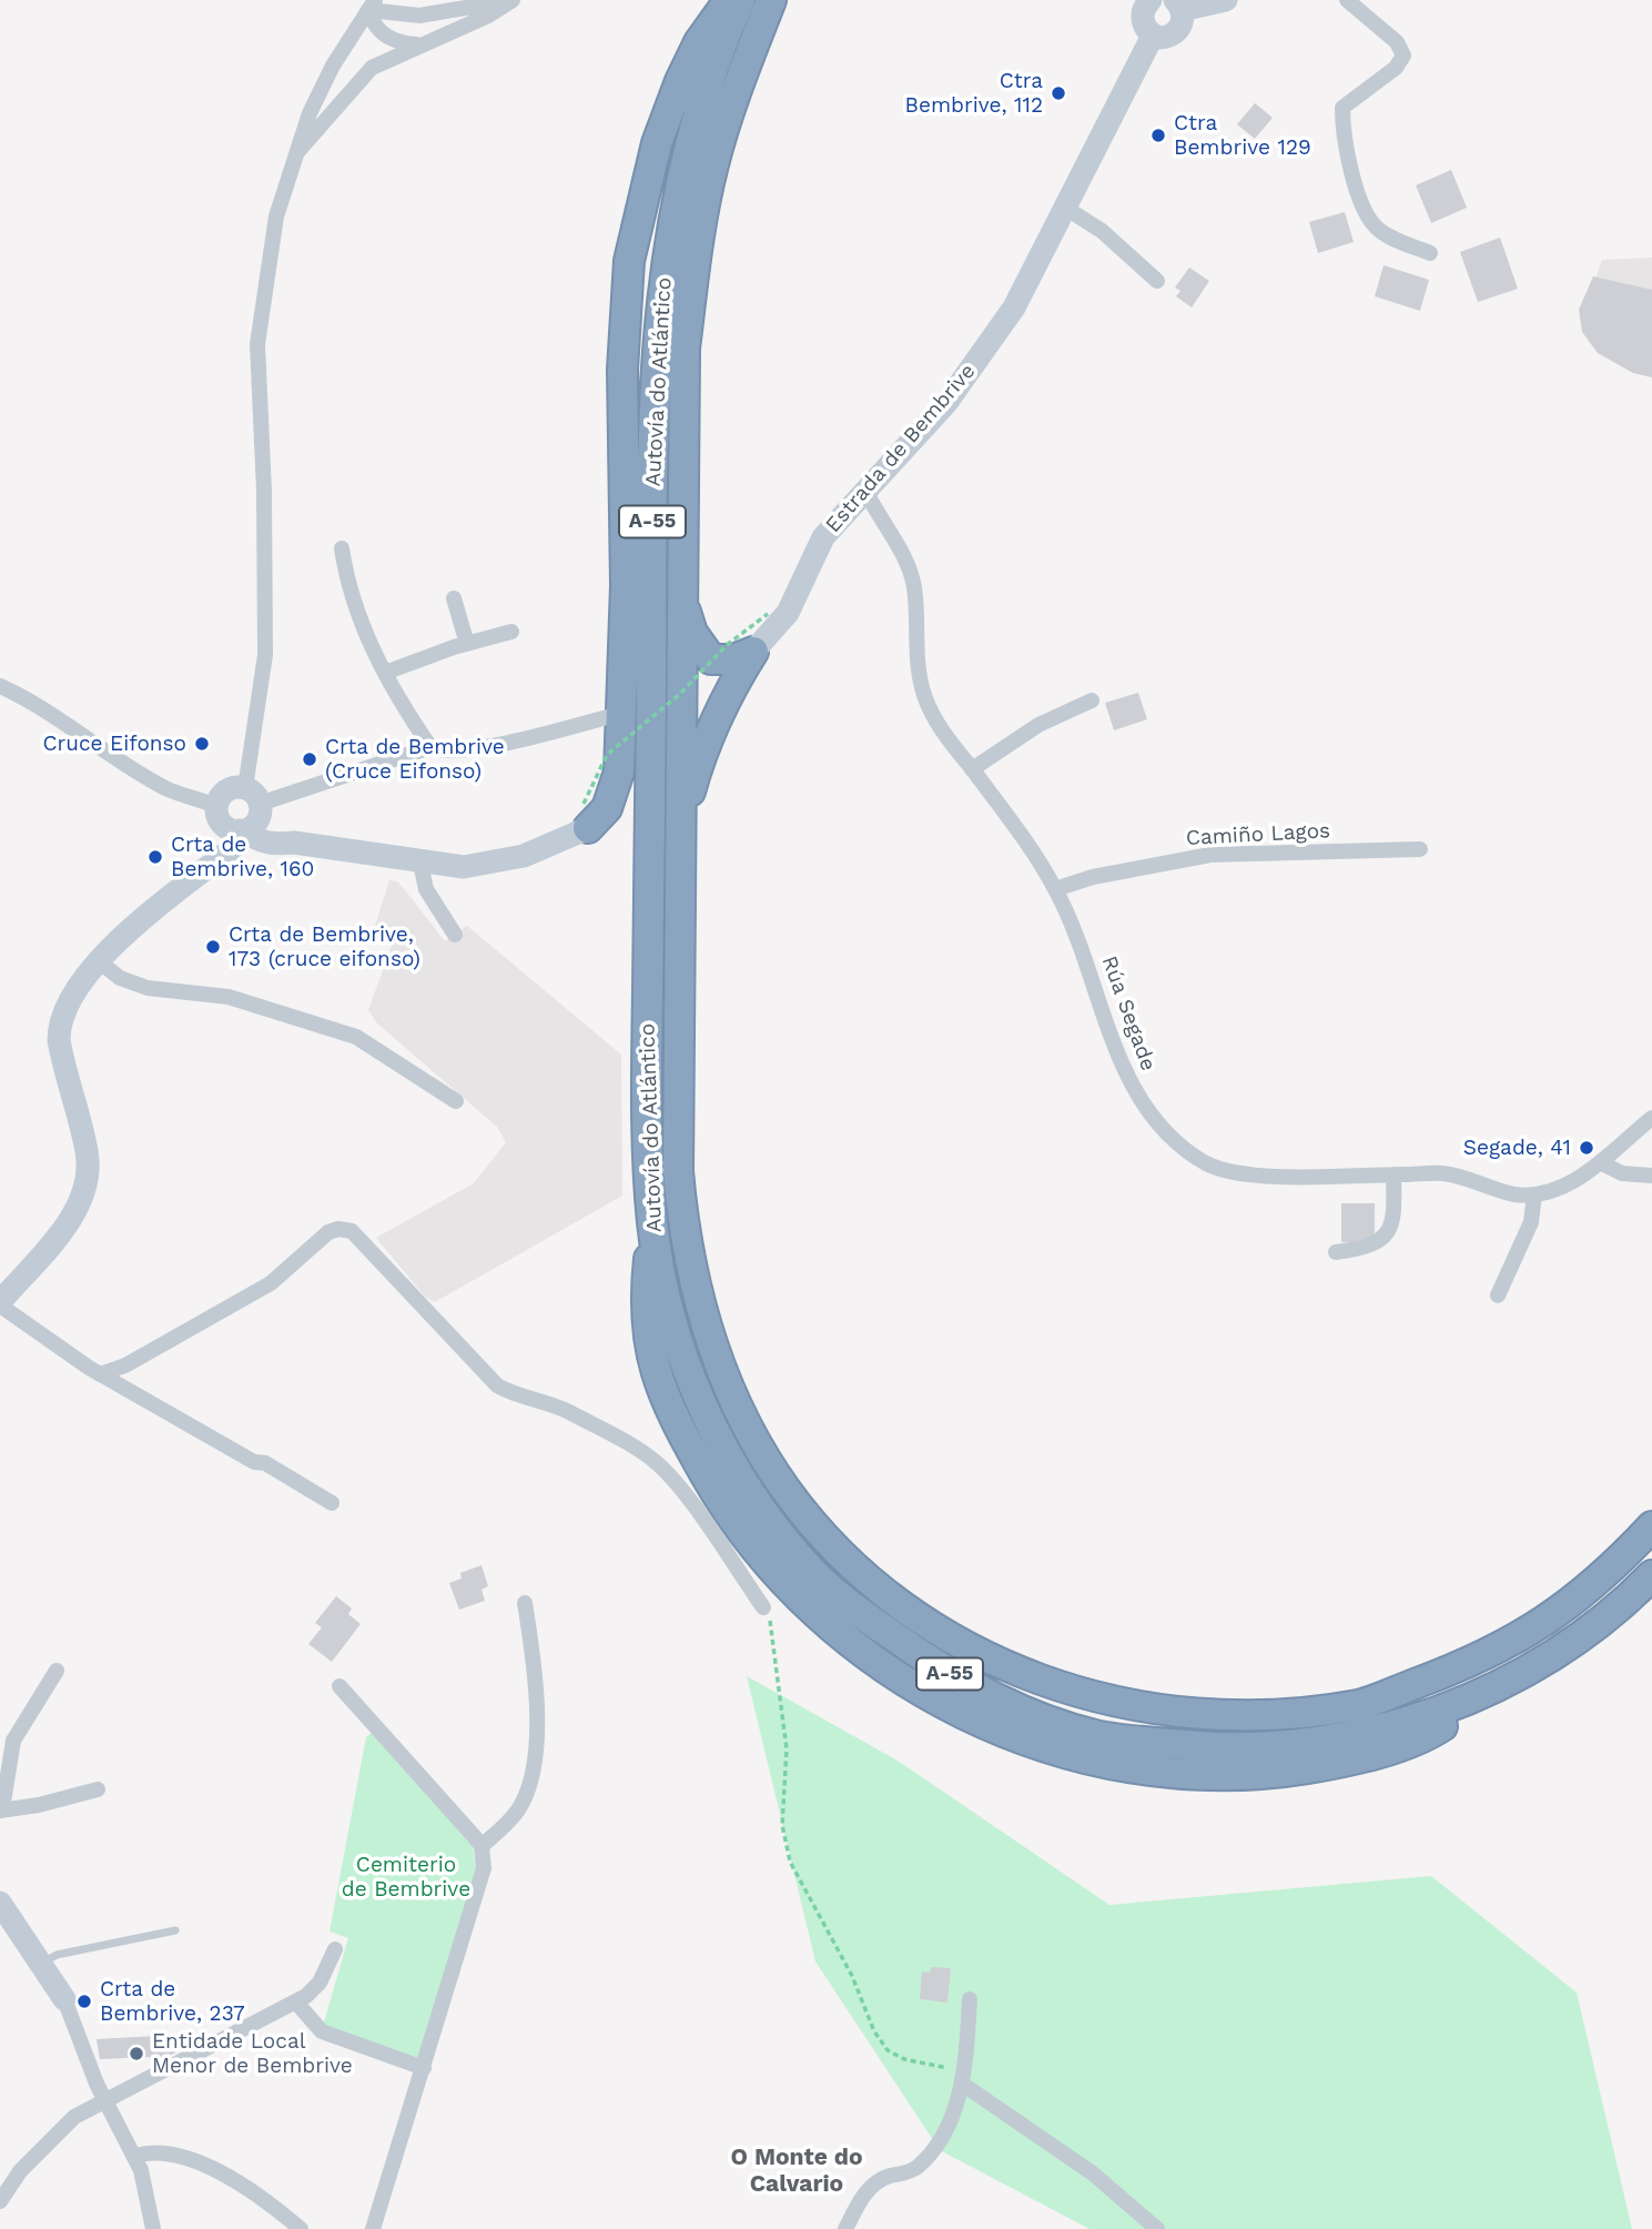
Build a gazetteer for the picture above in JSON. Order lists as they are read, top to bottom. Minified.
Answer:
{"streets":{"highway":["Autovía do Atlántico","A-55"],"street":["Estrada de Bembrive","Camiño Lagos","Rúa Segade"]},"crossings":[["Estrada de Bembrive","Rúa Segade"],["Camiño Lagos","Rúa Segade"]],"districts":["O Monte do Calvario"],"parks":["Cemiterio de Bembrive"],"places":["Ctra Bembrive, 112","Ctra Bembrive 129","Cruce Eifonso","Crta de Bembrive (Cruce Eifonso)","Crta de Bembrive, 160","Crta de Bembrive, 173 (cruce eifonso)","Segade, 41","Crta de Bembrive, 237","Entidade Local Menor de Bembrive"]}
